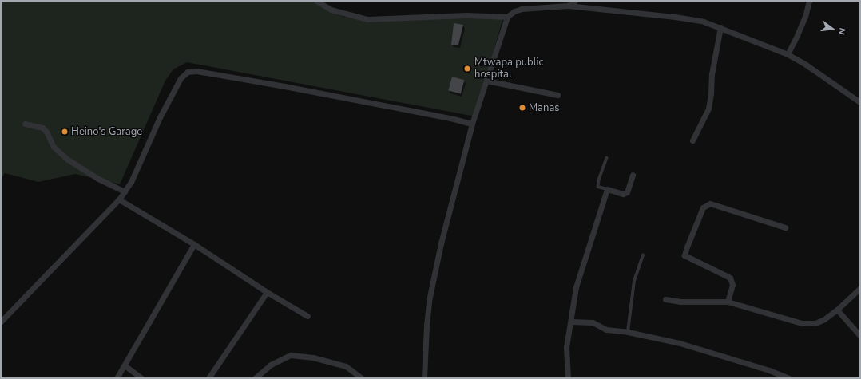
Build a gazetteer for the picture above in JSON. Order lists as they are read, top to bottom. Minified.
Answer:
{"places":["Mtwapa public hospital","Manas","Heino's Garage"],"north":"right"}
